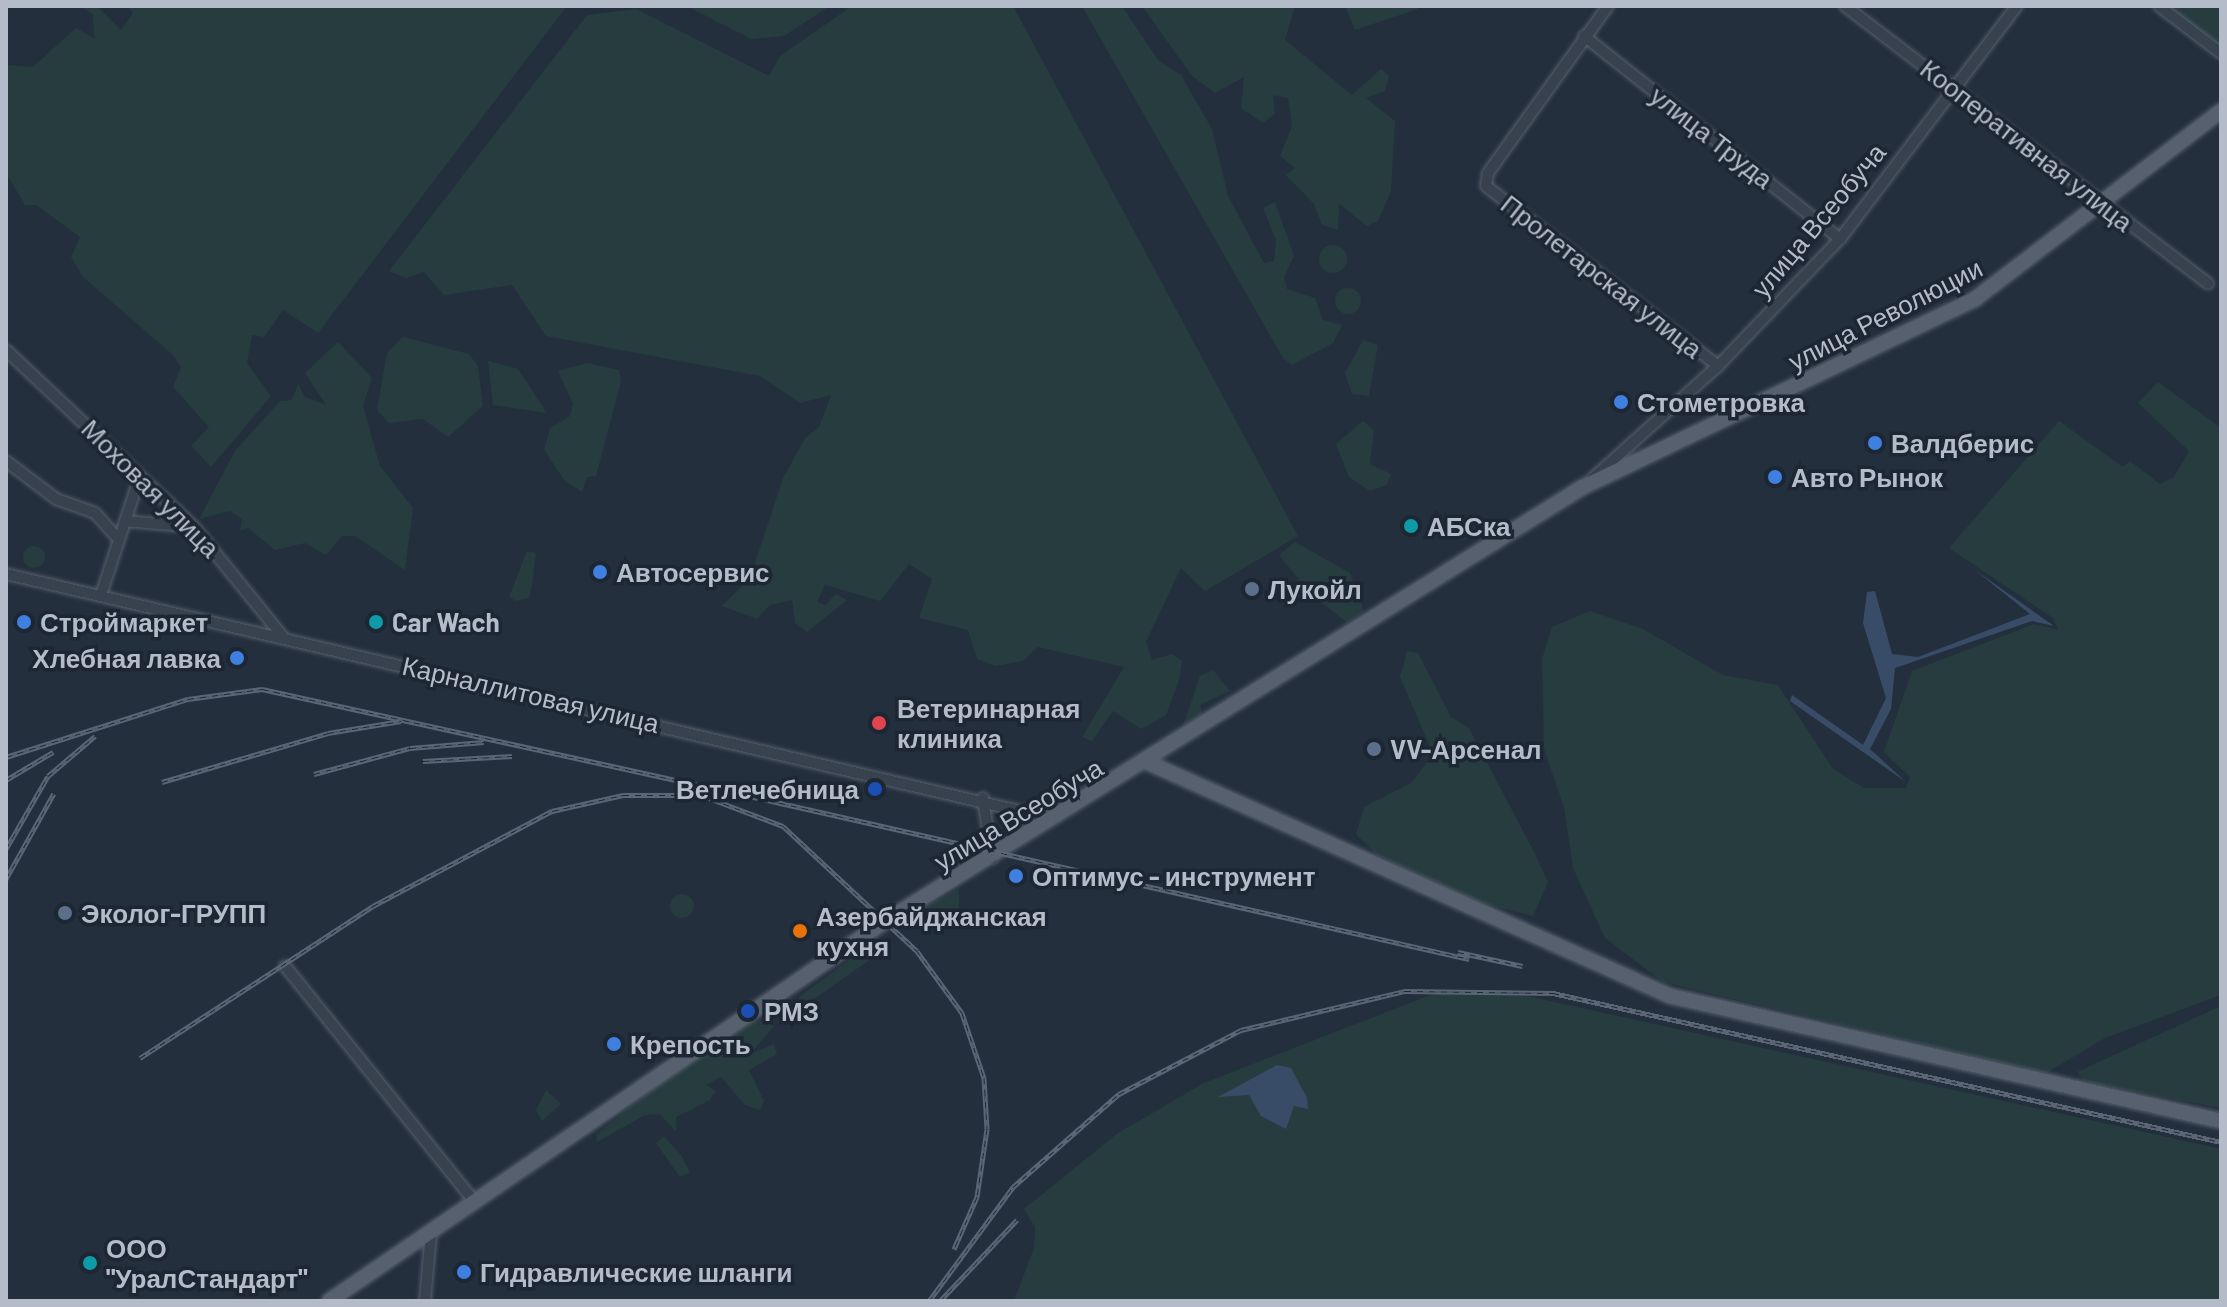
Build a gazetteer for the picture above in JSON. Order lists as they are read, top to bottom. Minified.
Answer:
{"streets":{"main road":["улица Всеобуча","улица Революции"],"street":["улица Труда","Кооперативная улица","Пролетарская улица","Моховая улица","Карналлитовая улица"]},"crossings":[["улица Труда","улица Всеобуча"],["улица Труда","Пролетарская улица"],["Кооперативная улица","улица Всеобуча"],["Кооперативная улица","улица Революции"],["улица Всеобуча","Пролетарская улица"],["улица Всеобуча","улица Революции"],["улица Всеобуча","Карналлитовая улица"],["Моховая улица","Карналлитовая улица"]],"places":["Стометровка","Валдберис","Авто Рынок","АБСка","Автосервис","Лукойл","Строймаркет","Car Wach","Хлебная лавка","Ветеринарная клиника","VV-Арсенал","Ветлечебница","Оптимус - инструмент","Эколог-ГРУПП","Азербайджанская кухня","РМЗ","Крепость","ООО \"УралСтандарт\"","Гидравлические шланги"]}
